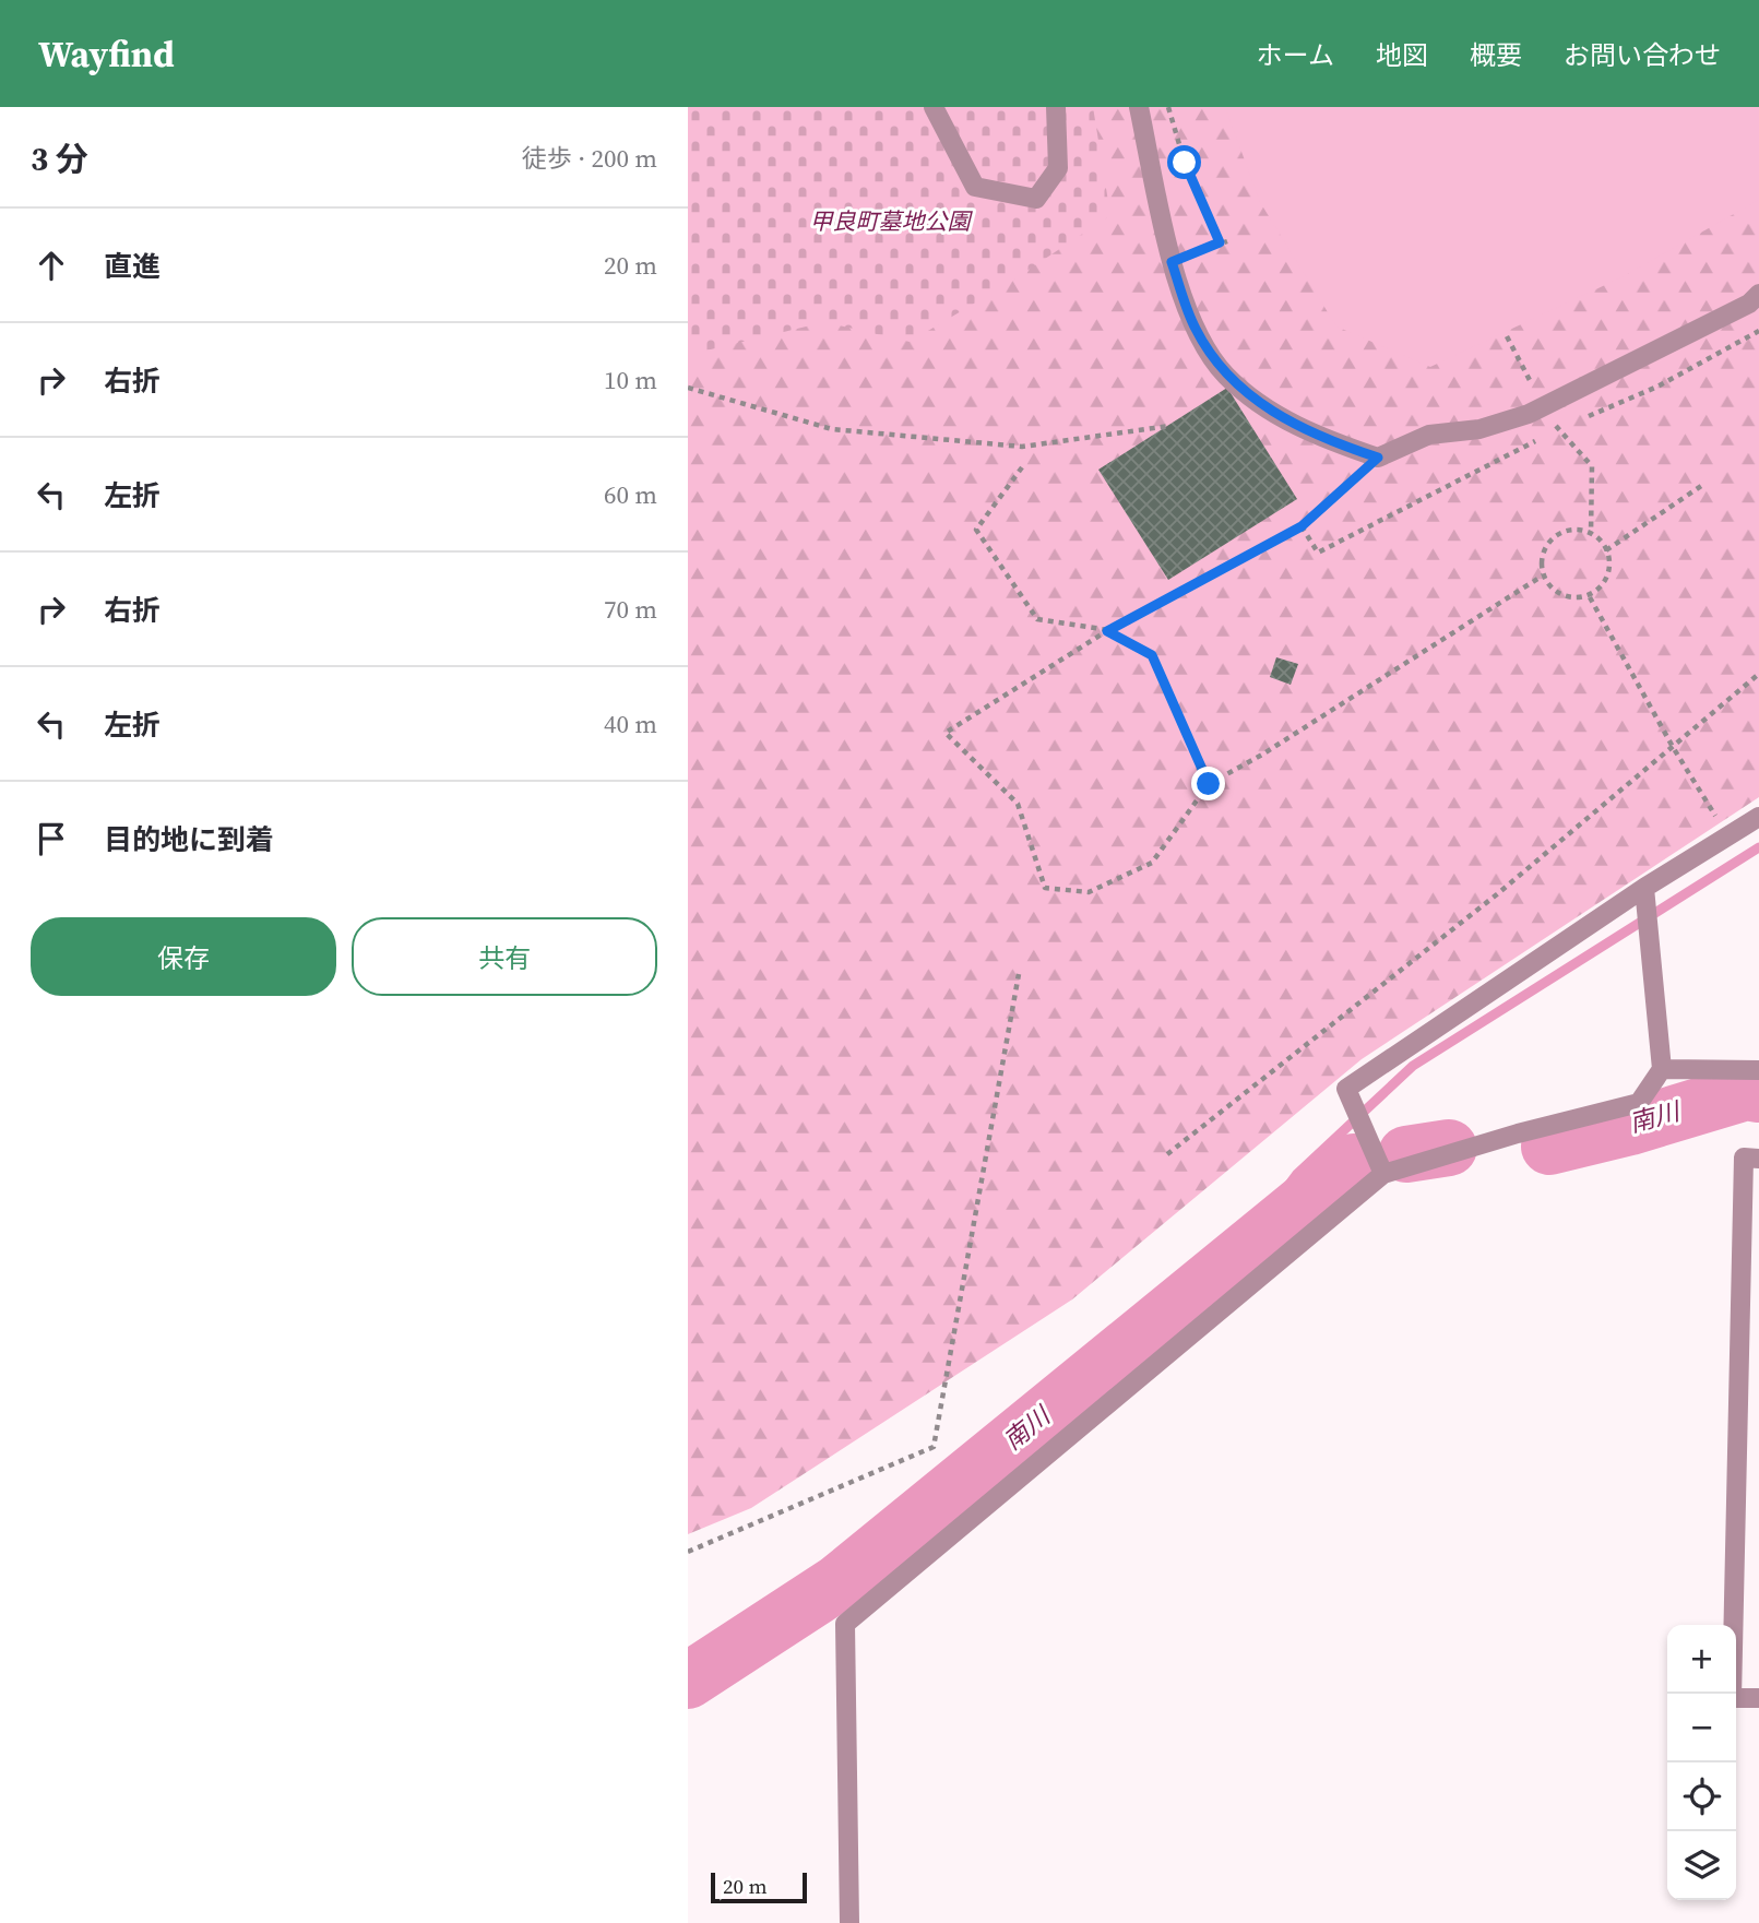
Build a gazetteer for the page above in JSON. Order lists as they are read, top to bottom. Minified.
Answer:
{"water":["南川"],"parks":["甲良町墓地公園"],"scale_bar":"20 m","page":{"header":"Wayfind","nav":["ホーム","地図","概要","お問い合わせ"],"heading":["3 分","徒歩 · 200 m"],"list":[["直進","20 m"],["右折","10 m"],["左折","60 m"],["右折","70 m"],["左折","40 m"],"目的地に到着"],"buttons":["保存","共有"],"map_buttons":["+","−"],"scale":"20 m"}}
